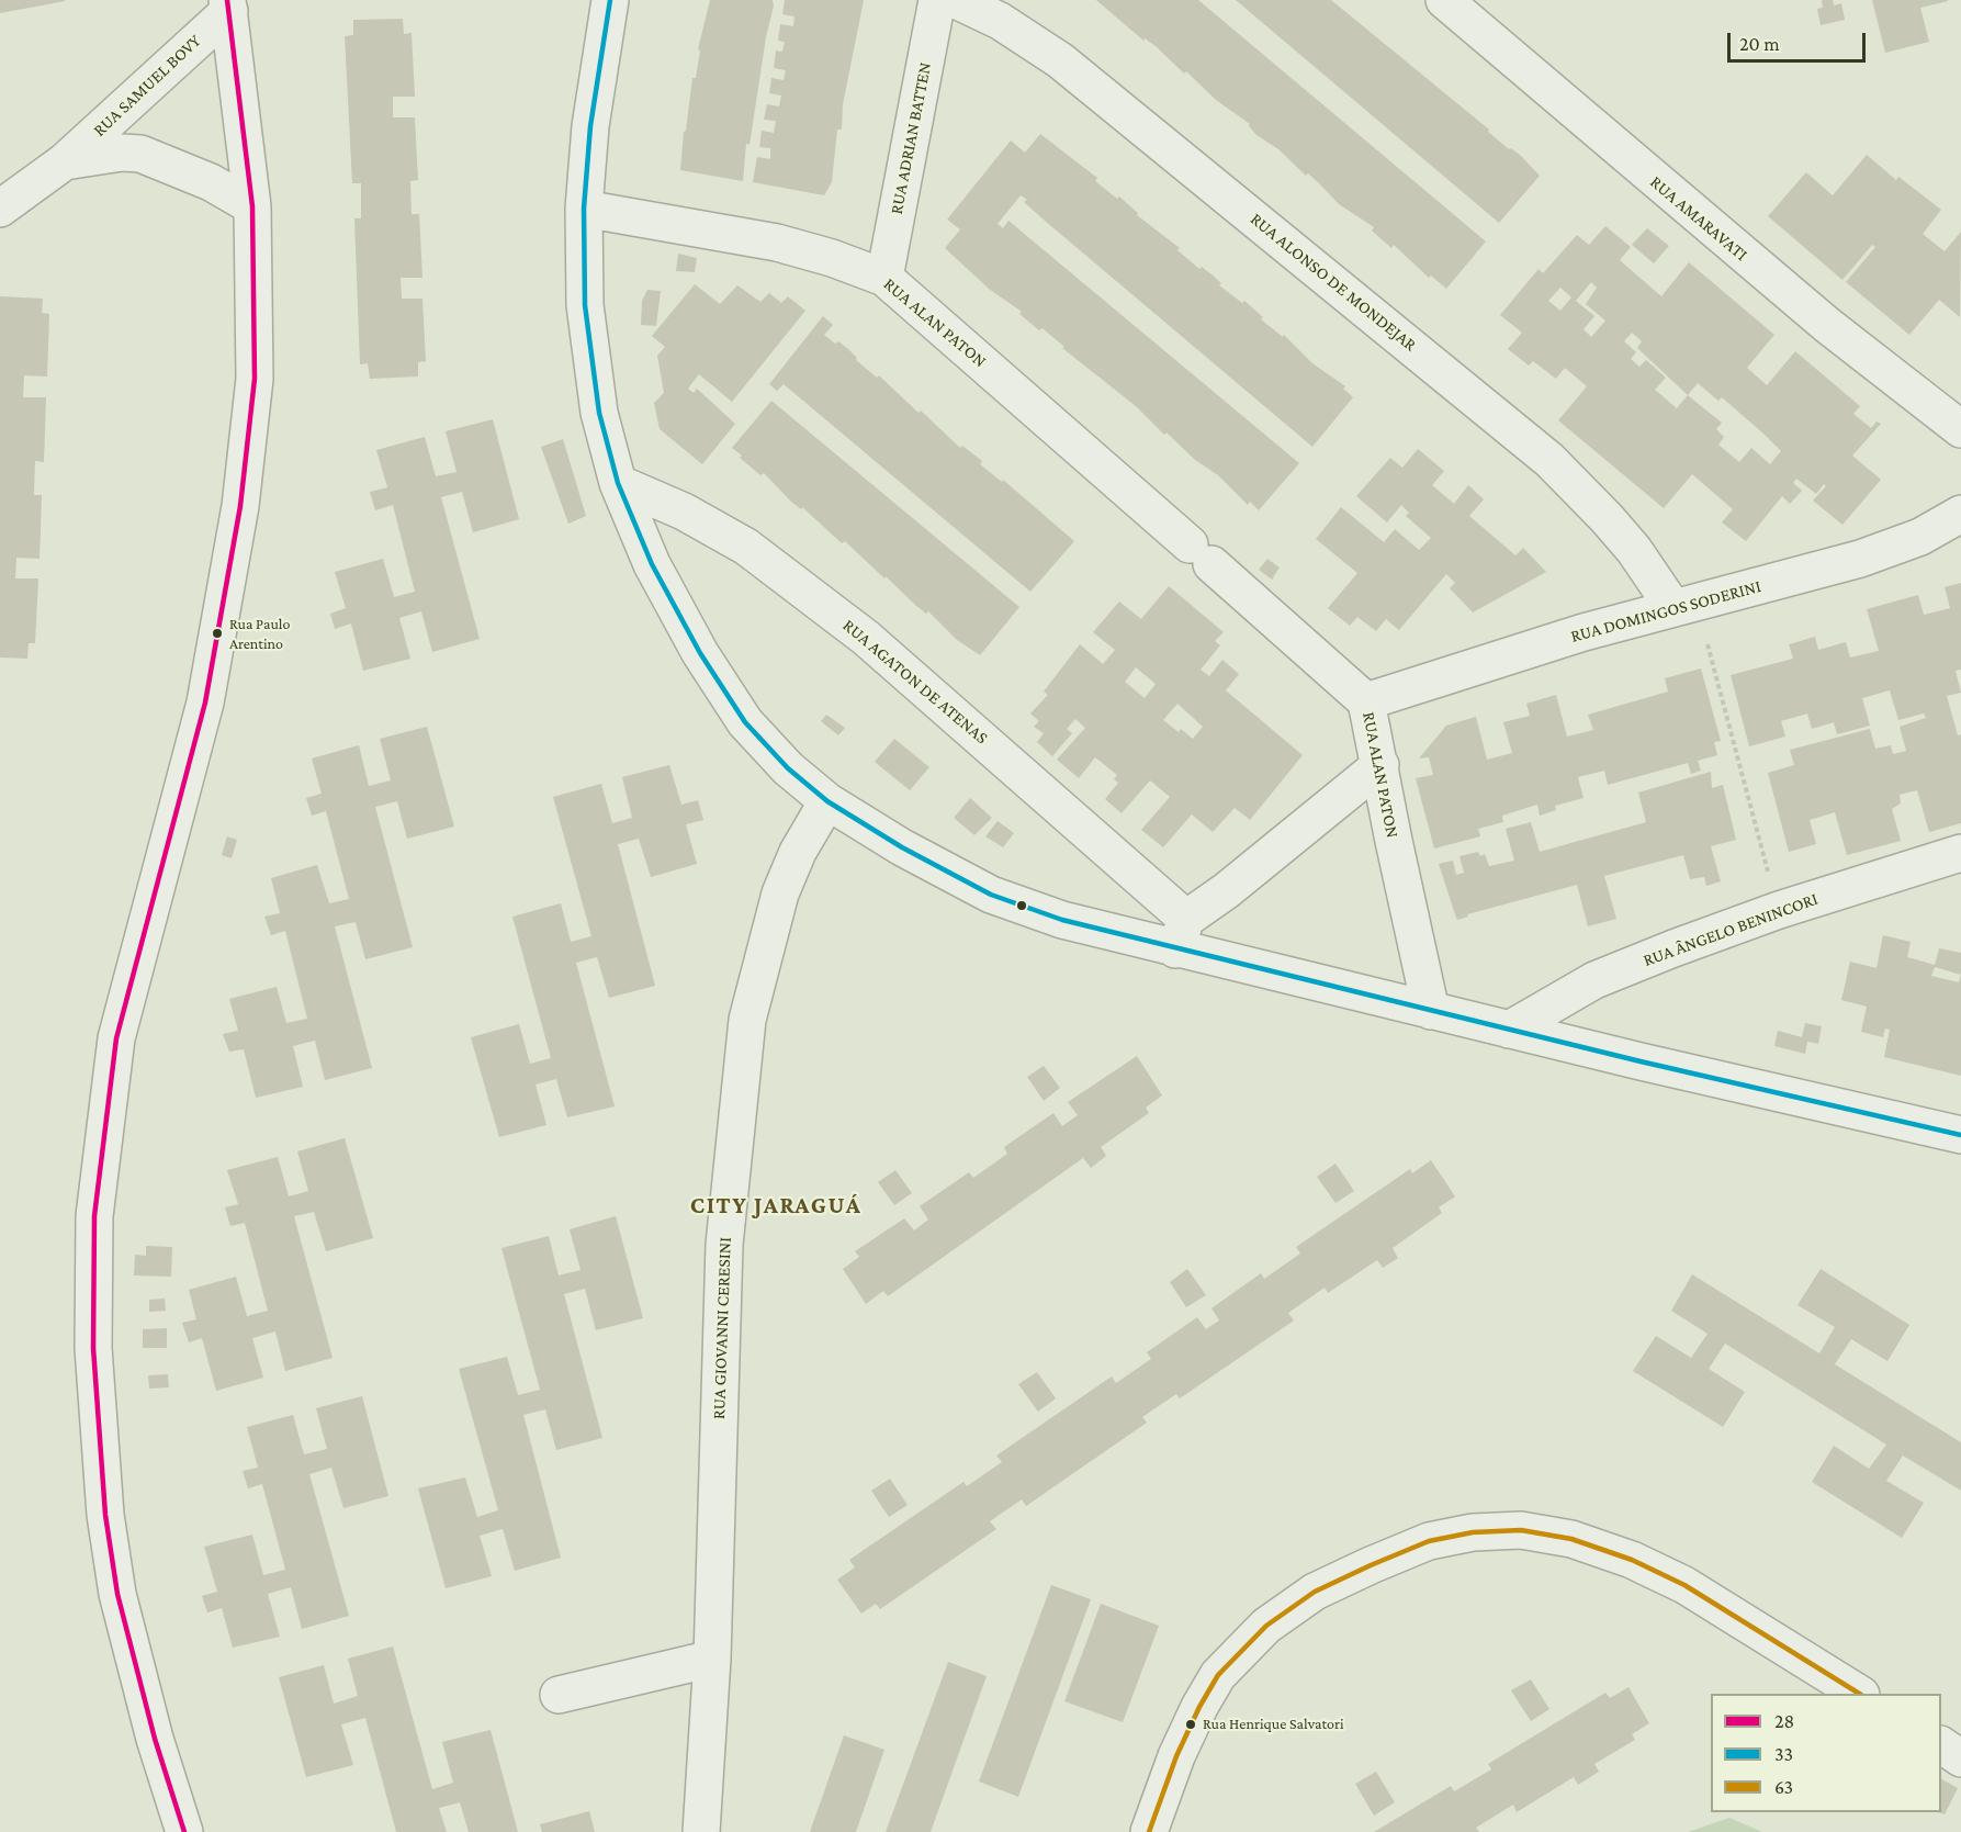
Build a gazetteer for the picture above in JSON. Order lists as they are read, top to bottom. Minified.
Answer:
{"streets":{"street":["RUA SAMUEL BOVY","RUA ADRIAN BATTEN","RUA AMARAVATI","RUA ALONSO DE MONDEJAR","RUA ALAN PATON","RUA DOMINGOS SODERINI","RUA AGATON DE ATENAS","RUA ÂNGELO BENINCORI","RUA GIOVANNI CERESINI"]},"crossings":[["RUA ADRIAN BATTEN","RUA ALAN PATON"],["RUA ALONSO DE MONDEJAR","RUA DOMINGOS SODERINI"],["RUA ALAN PATON","RUA DOMINGOS SODERINI"]],"districts":["CITY JARAGUÁ"],"places":["Rua Paulo Arentino","Rua Henrique Salvatori"],"lines":["transit line 28","transit line 33","transit line 63"],"legend":["28","33","63"],"scale_bar":"20 m"}
